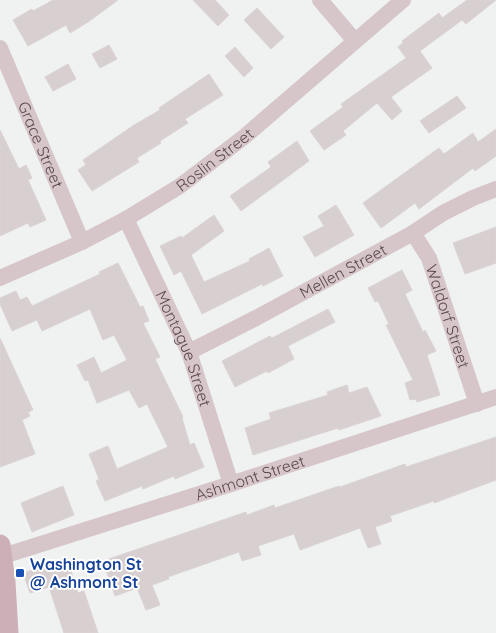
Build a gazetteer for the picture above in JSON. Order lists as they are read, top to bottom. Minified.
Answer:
{"streets":{"street":["Grace Street","Roslin Street","Mellen Street","Waldorf Street","Montague Street","Ashmont Street"]},"crossings":[["Grace Street","Roslin Street"],["Roslin Street","Montague Street"],["Mellen Street","Waldorf Street"],["Mellen Street","Montague Street"],["Waldorf Street","Ashmont Street"],["Montague Street","Ashmont Street"]],"places":{"transit":["Washington St @ Ashmont St"]}}
